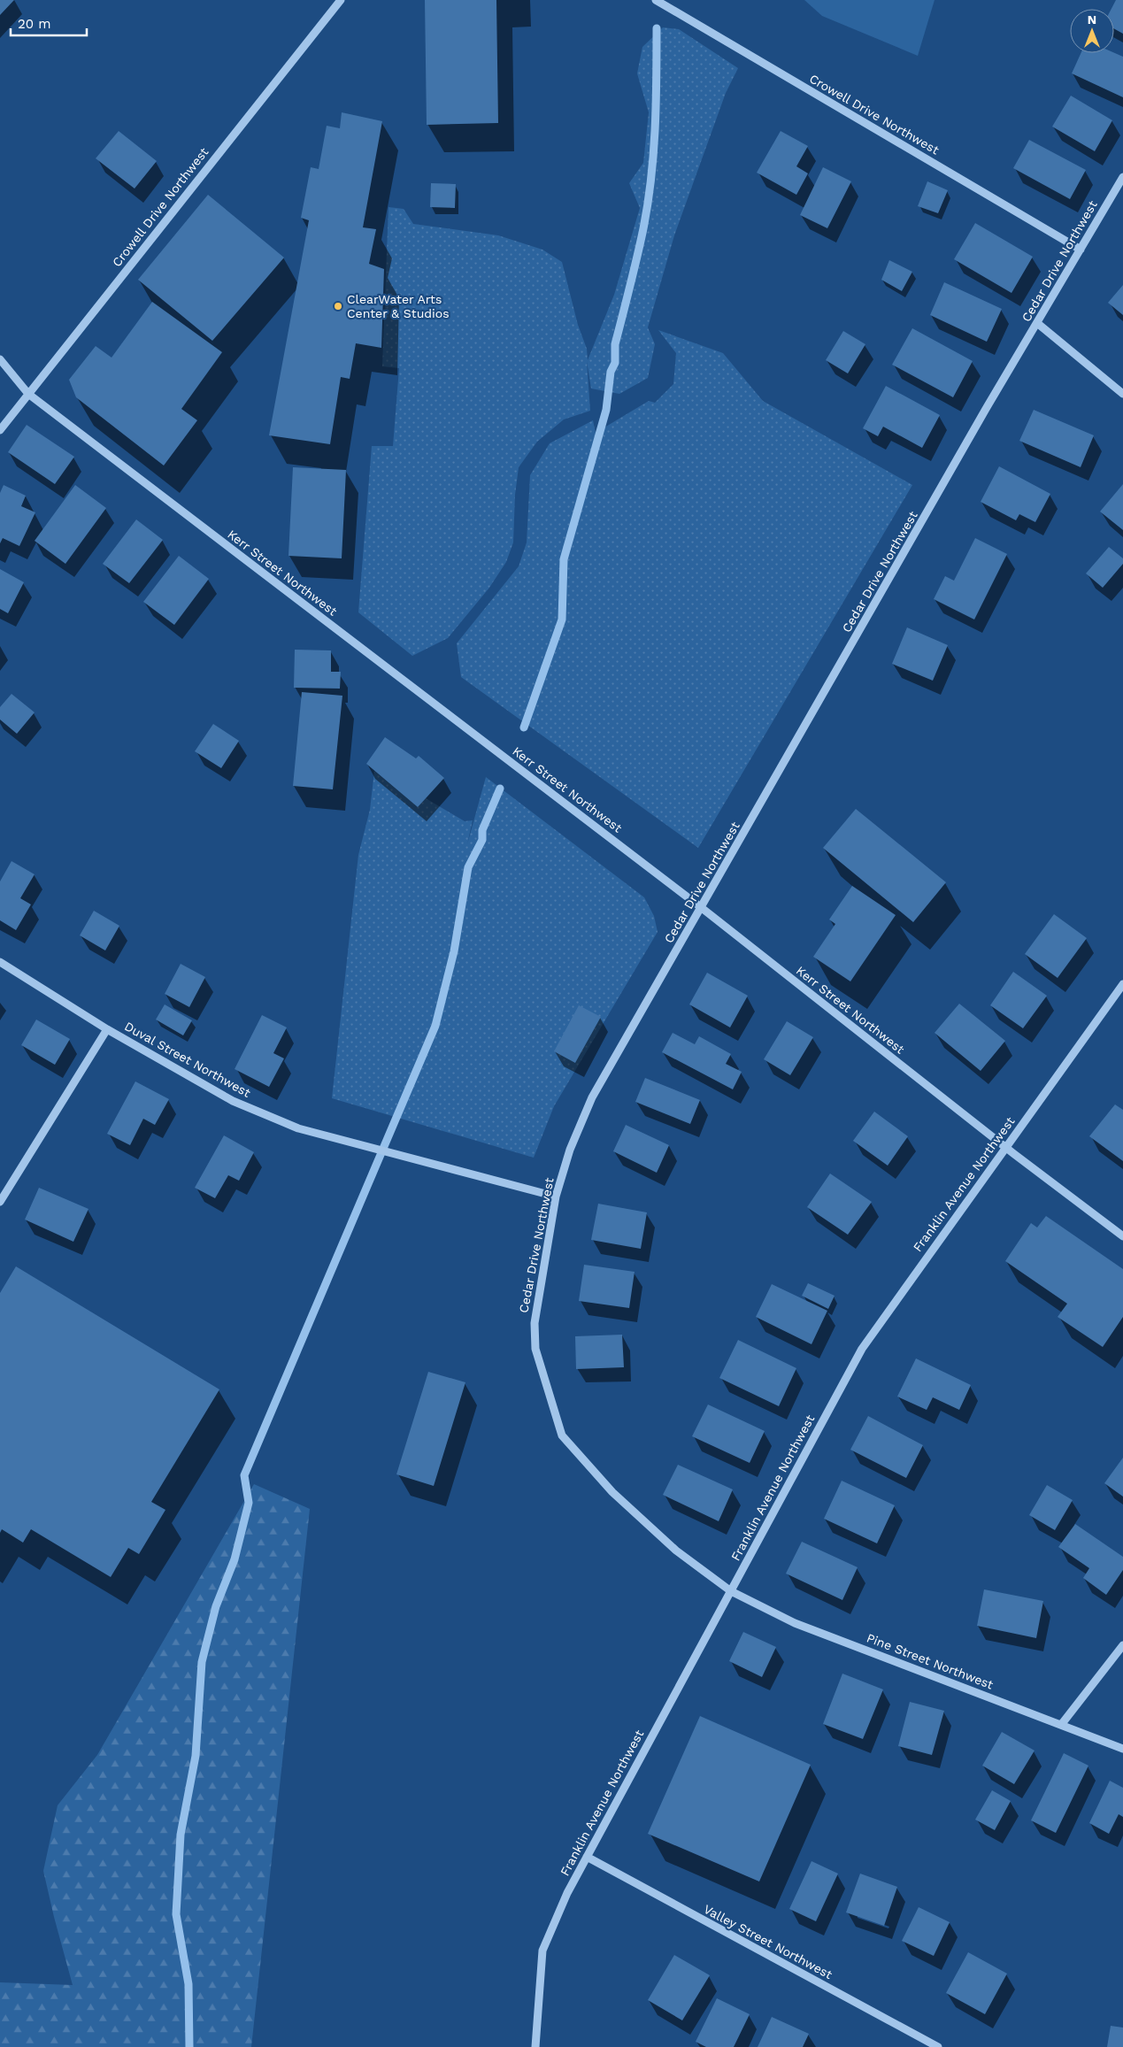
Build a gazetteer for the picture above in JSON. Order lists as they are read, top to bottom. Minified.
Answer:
{"streets":{"street":["Crowell Drive Northwest","Cedar Drive Northwest","Kerr Street Northwest","Duval Street Northwest","Franklin Avenue Northwest","Pine Street Northwest","Valley Street Northwest"]},"crossings":[["Crowell Drive Northwest","Cedar Drive Northwest"],["Crowell Drive Northwest","Kerr Street Northwest"],["Cedar Drive Northwest","Kerr Street Northwest"],["Cedar Drive Northwest","Duval Street Northwest"],["Cedar Drive Northwest","Franklin Avenue Northwest"],["Cedar Drive Northwest","Pine Street Northwest"],["Kerr Street Northwest","Franklin Avenue Northwest"],["Franklin Avenue Northwest","Pine Street Northwest"],["Franklin Avenue Northwest","Valley Street Northwest"]],"places":["ClearWater Arts Center & Studios"],"scale_bar":"20 m","north":"top"}
